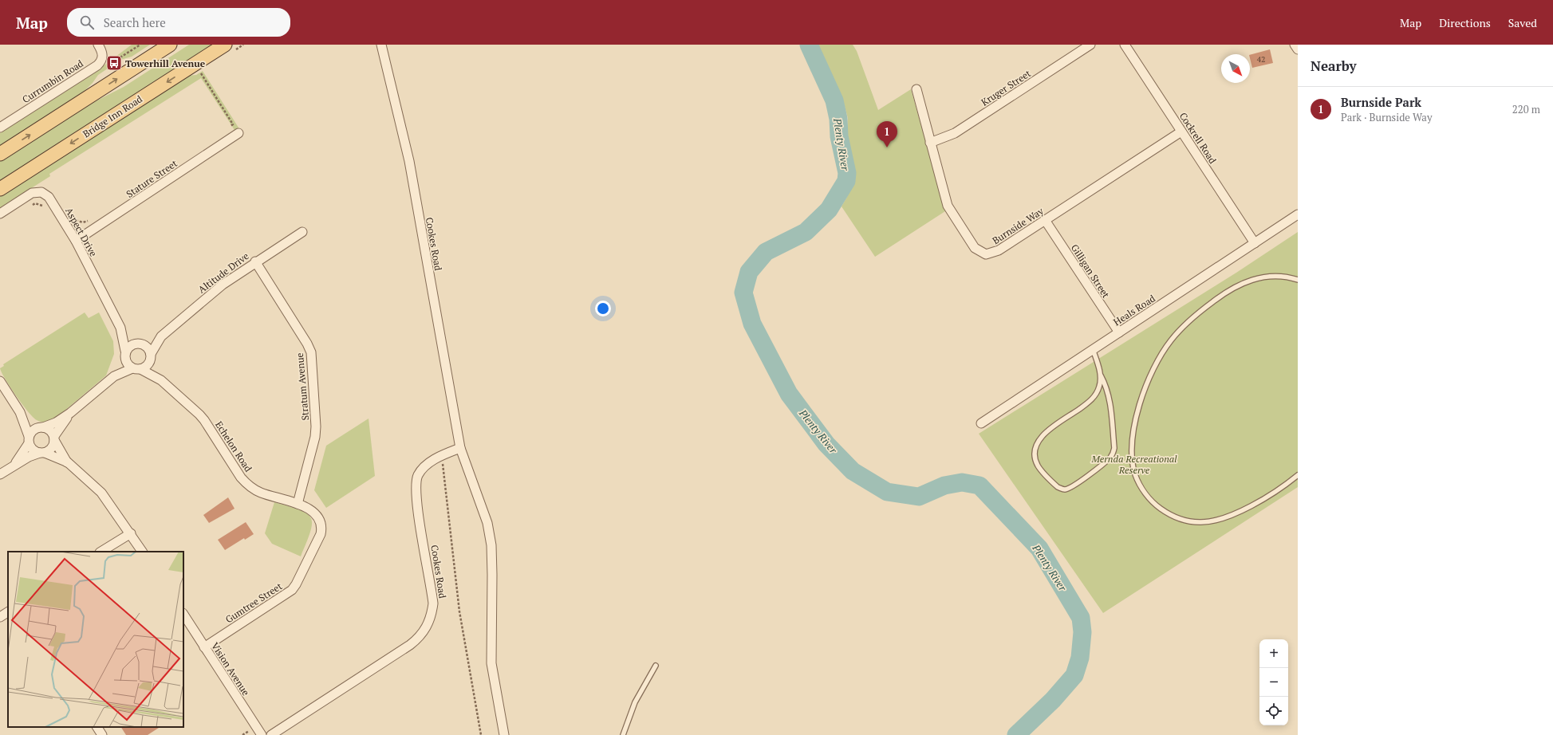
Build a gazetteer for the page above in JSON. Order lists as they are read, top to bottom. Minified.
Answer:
{"streets":{"main road":["Bridge Inn Road"],"street":["Currumbin Road","Kruger Street","Cockrell Road","Stature Street","Burnside Way","Aspect Drive","Cookes Road","Gilligan Street","Altitude Drive","Heals Road","Stratum Avenue","Echelon Road","Gumtree Street","Vision Avenue"]},"crossings":[["Kruger Street","Burnside Way"],["Cockrell Road","Burnside Way"],["Cockrell Road","Heals Road"],["Stature Street","Aspect Drive"],["Burnside Way","Gilligan Street"],["Aspect Drive","Altitude Drive"],["Aspect Drive","Echelon Road"],["Gilligan Street","Heals Road"],["Altitude Drive","Stratum Avenue"],["Altitude Drive","Echelon Road"],["Stratum Avenue","Echelon Road"],["Echelon Road","Gumtree Street"],["Gumtree Street","Vision Avenue"]],"water":["Plenty River"],"parks":["Mernda Recreational Reserve"],"places":{"bus stop":["Towerhill Avenue"]},"house_numbers":["42"],"north":"bottom right","page":{"header":"Map","search":"Search here","nav":["Map","Directions","Saved"],"heading":"Nearby","list":[{"mark":"1","name":"Burnside Park","note":"Park · Burnside Way","value":"220 m"}],"pins":"1","map_buttons":["+","−"]}}
